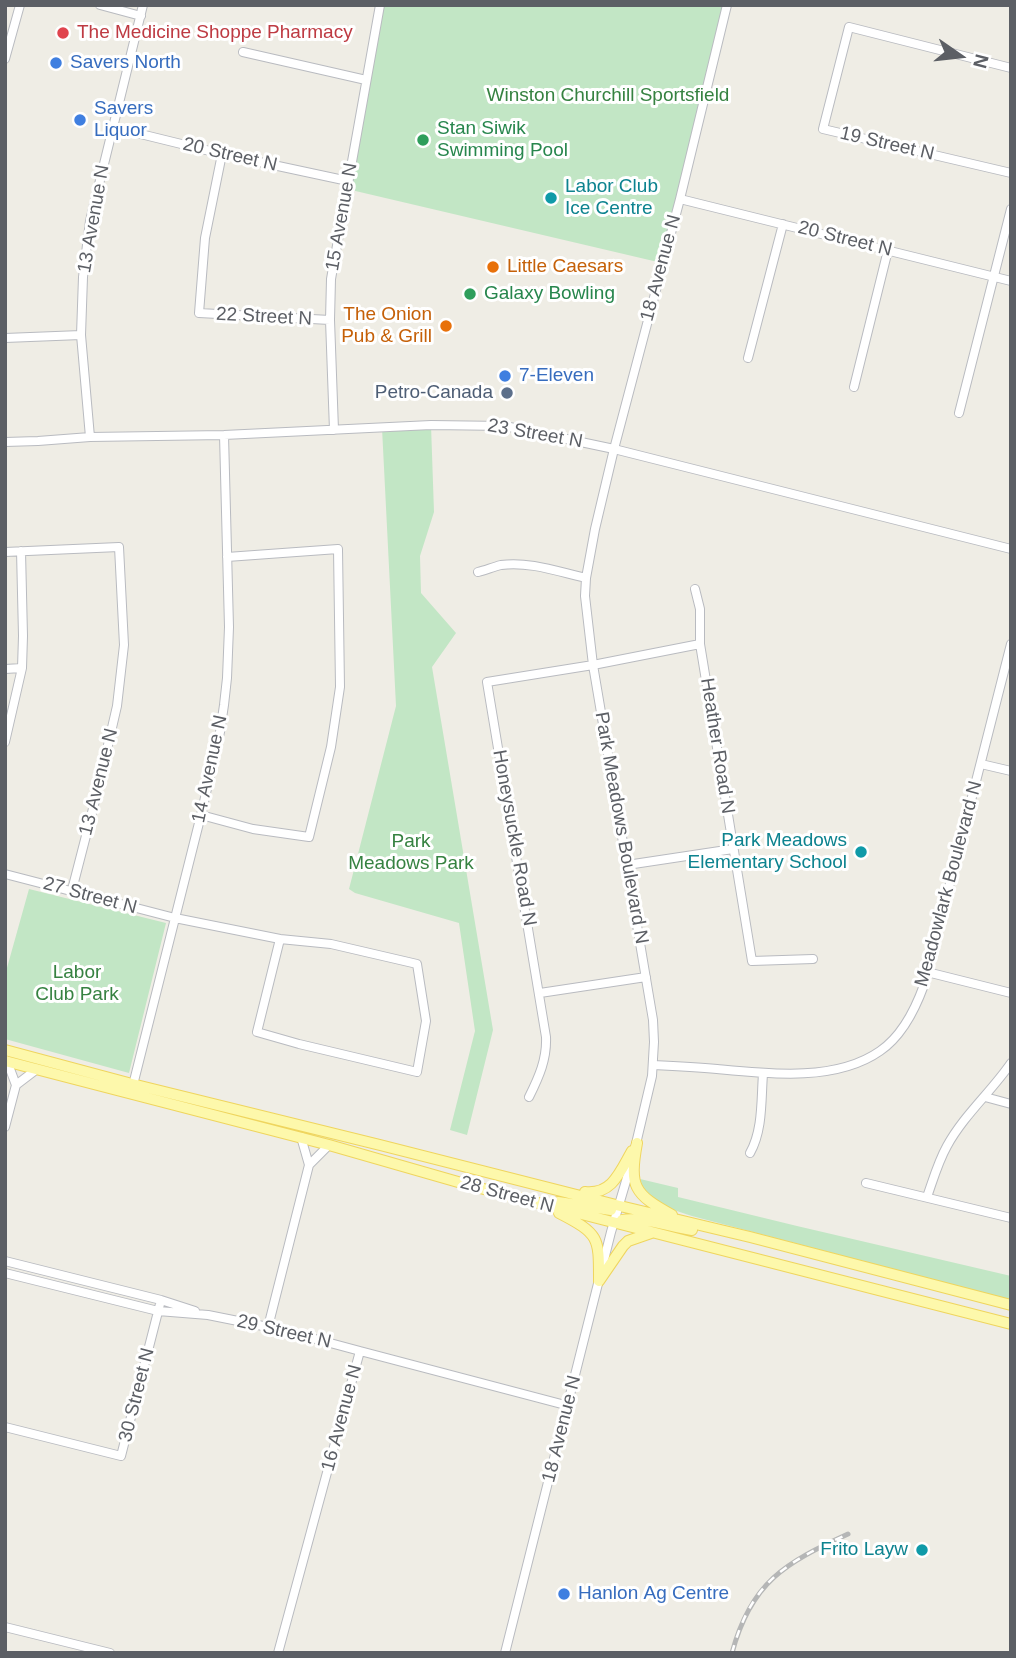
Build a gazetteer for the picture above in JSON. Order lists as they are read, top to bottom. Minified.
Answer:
{"streets":{"main road":["28 Street N"],"street":["19 Street N","20 Street N","15 Avenue N","13 Avenue N","18 Avenue N","22 Street N","23 Street N","Heather Road N","14 Avenue N","Park Meadows Boulevard N","Honeysuckle Road N","Meadowlark Boulevard N","27 Street N","29 Street N","30 Street N","16 Avenue N"]},"crossings":[["20 Street N","15 Avenue N"],["20 Street N","13 Avenue N"],["20 Street N","18 Avenue N"],["20 Street N","22 Street N"],["15 Avenue N","22 Street N"],["15 Avenue N","23 Street N"],["13 Avenue N","23 Street N"],["13 Avenue N","27 Street N"],["18 Avenue N","23 Street N"],["18 Avenue N","Park Meadows Boulevard N"],["18 Avenue N","28 Street N"],["18 Avenue N","16 Avenue N"],["23 Street N","14 Avenue N"],["23 Street N","Park Meadows Boulevard N"],["14 Avenue N","27 Street N"],["14 Avenue N","28 Street N"],["Park Meadows Boulevard N","Honeysuckle Road N"],["Park Meadows Boulevard N","Meadowlark Boulevard N"],["Park Meadows Boulevard N","28 Street N"],["29 Street N","16 Avenue N"]],"parks":["Winston Churchill Sportsfield","Park Meadows Park","Labor Club Park"],"places":["The Medicine Shoppe Pharmacy","Savers North","Savers Liquor","Stan Siwik Swimming Pool","Labor Club Ice Centre","Little Caesars","Galaxy Bowling","The Onion Pub & Grill","7-Eleven","Petro-Canada","Park Meadows Elementary School","Frito Layw","Hanlon Ag Centre"],"north":"right"}
